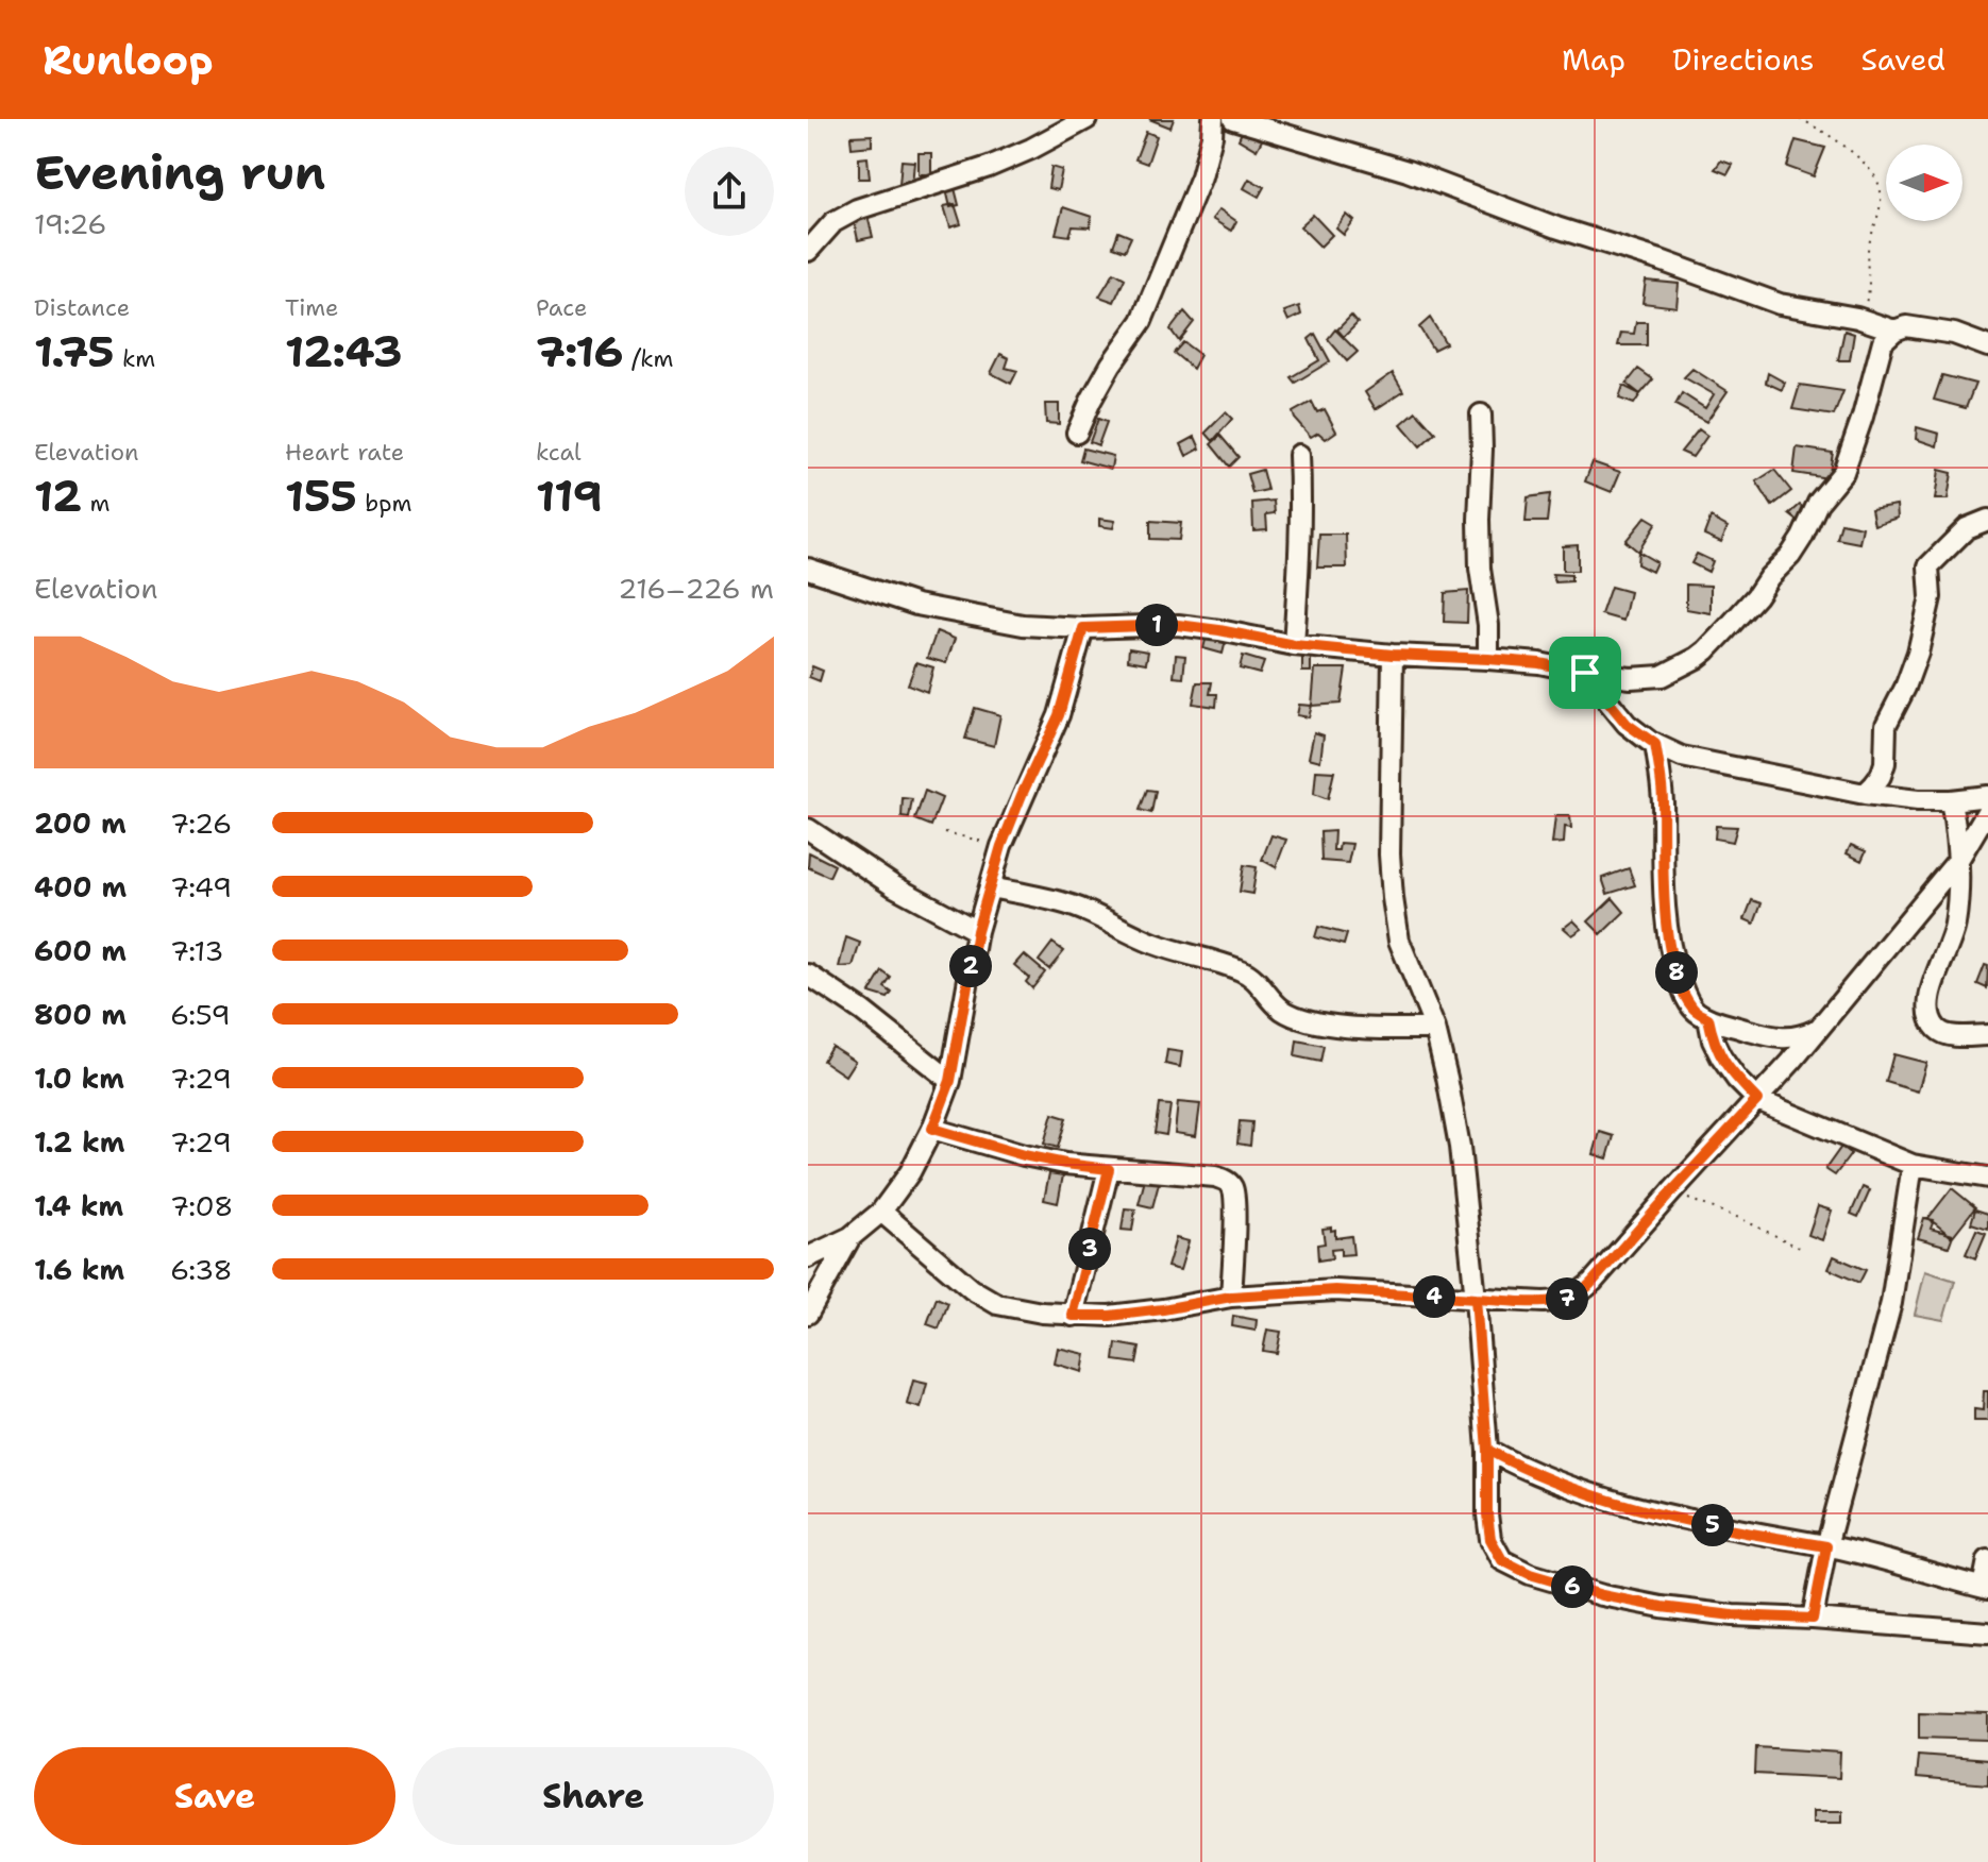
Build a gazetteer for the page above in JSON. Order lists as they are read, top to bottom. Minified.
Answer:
{"north":"right","page":{"header":"Runloop","nav":["Map","Directions","Saved"],"heading":["Evening run","19:26"],"stats":[["Distance","1.75 km"],["Time","12:43"],["Pace","7:16 /km"],["Elevation","12 m"],["Heart rate","155 bpm"],["kcal","119"]],"chart":["Elevation","216–226 m"],"pins":["1","2","8","3","4","7","5","6"],"list":[{"name":"200 m","note":"7:26"},{"name":"400 m","note":"7:49"},{"name":"600 m","note":"7:13"},{"name":"800 m","note":"6:59"},{"name":"1.0 km","note":"7:29"},{"name":"1.2 km","note":"7:29"},{"name":"1.4 km","note":"7:08"},{"name":"1.6 km","note":"6:38"}],"buttons":["Save","Share"]}}
